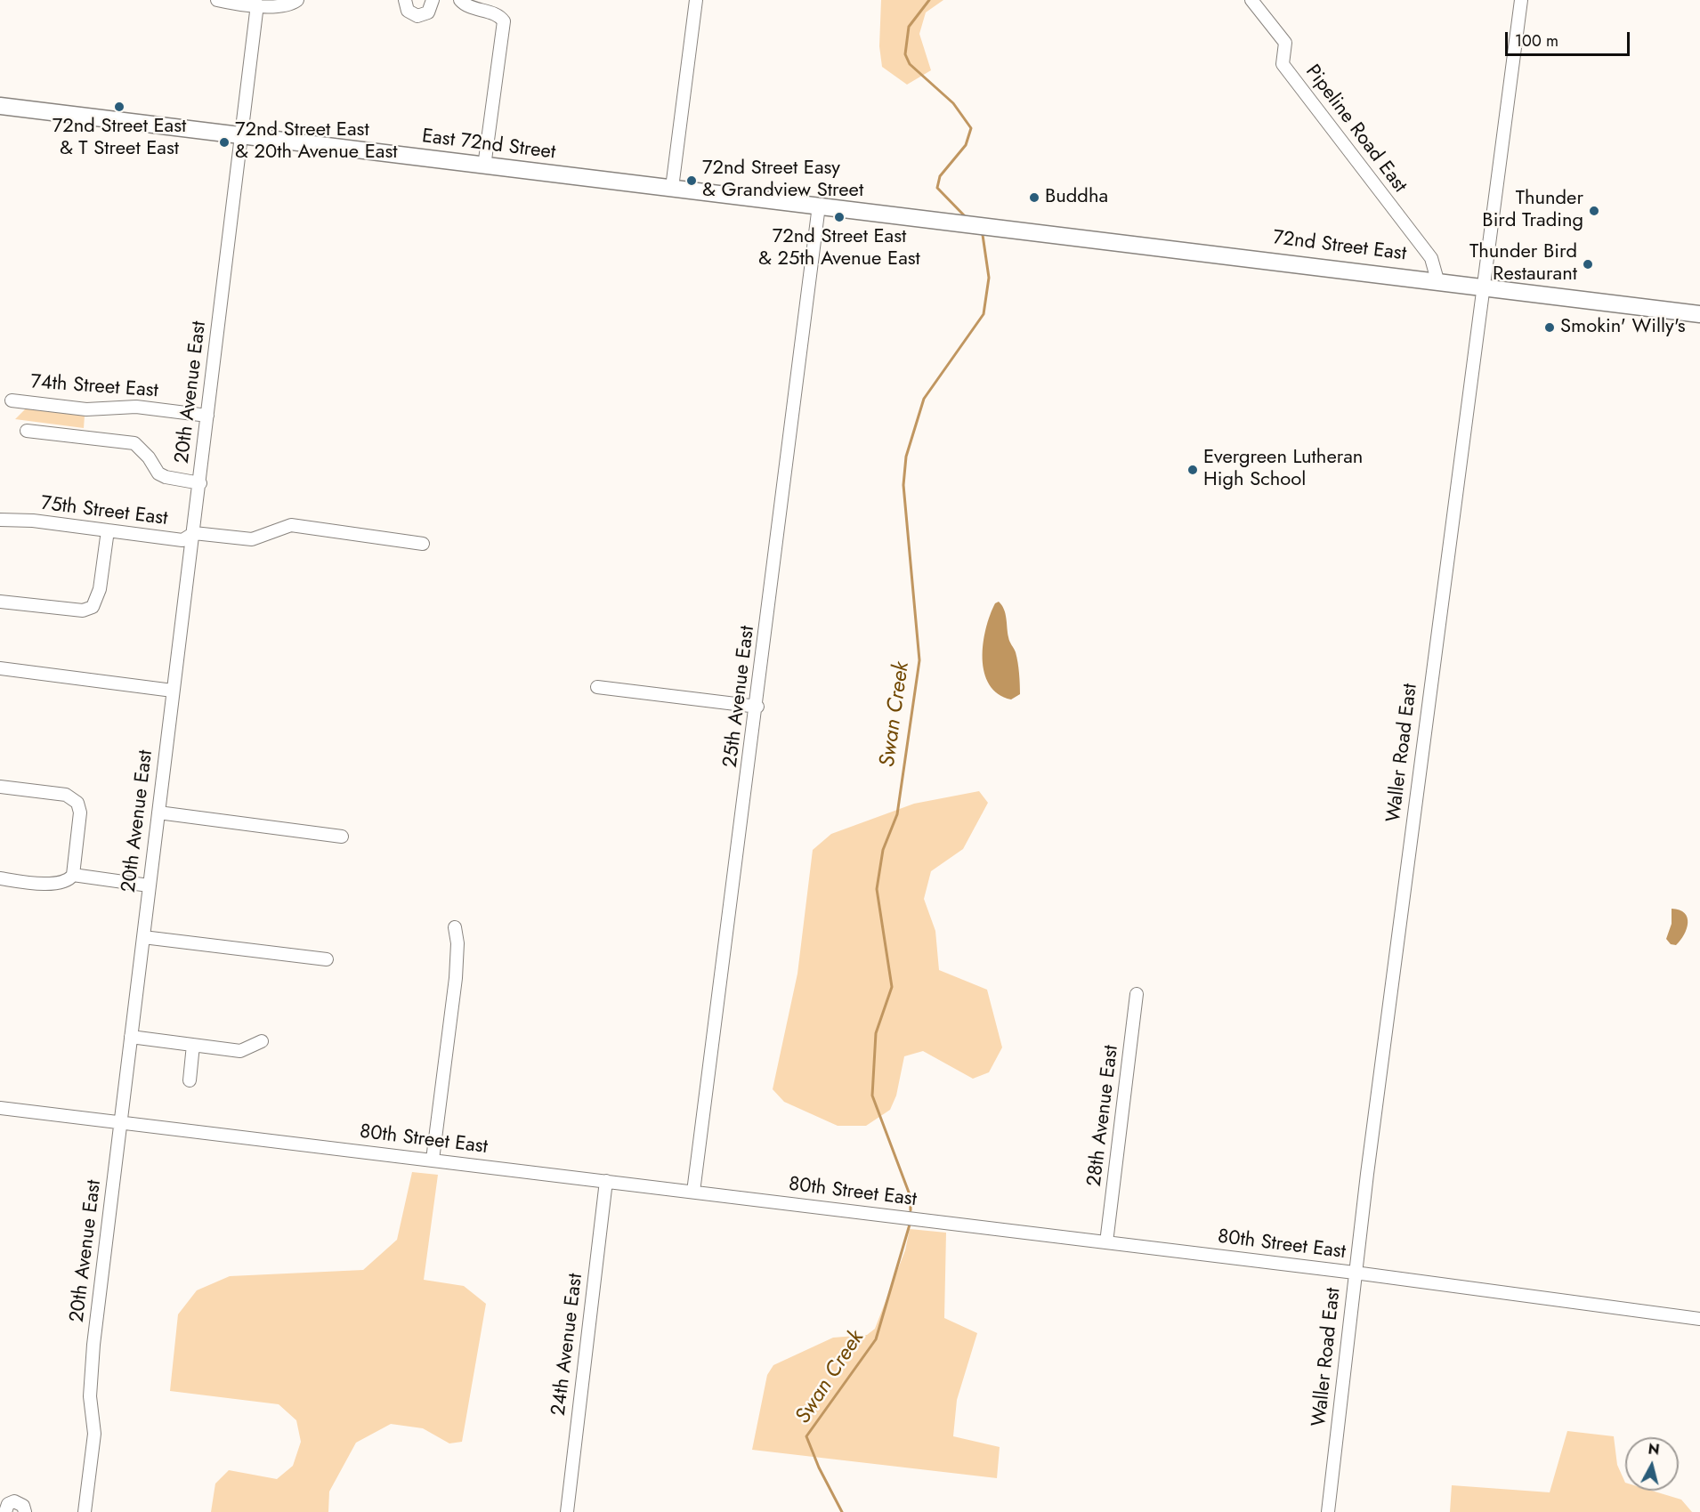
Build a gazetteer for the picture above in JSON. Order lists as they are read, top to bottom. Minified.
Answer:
{"streets":{"main road":["East 72nd Street","72nd Street East"],"street":["Pipeline Road East","74th Street East","20th Avenue East","75th Street East","25th Avenue East","Waller Road East","28th Avenue East","80th Street East","24th Avenue East"]},"crossings":[["Pipeline Road East","72nd Street East"],["East 72nd Street","72nd Street East"],["East 72nd Street","20th Avenue East"],["East 72nd Street","25th Avenue East"],["72nd Street East","Waller Road East"],["74th Street East","20th Avenue East"],["20th Avenue East","75th Street East"],["20th Avenue East","80th Street East"],["25th Avenue East","80th Street East"],["Waller Road East","80th Street East"],["28th Avenue East","80th Street East"],["80th Street East","24th Avenue East"]],"water":["Swan Creek"],"places":["72nd Street East & T Street East","72nd Street East & 20th Avenue East","72nd Street Easy & Grandview Street","Buddha","Thunder Bird Trading","72nd Street East & 25th Avenue East","Thunder Bird Restaurant","Smokin' Willy's","Evergreen Lutheran High School"],"scale_bar":"100 m","north":"top"}
